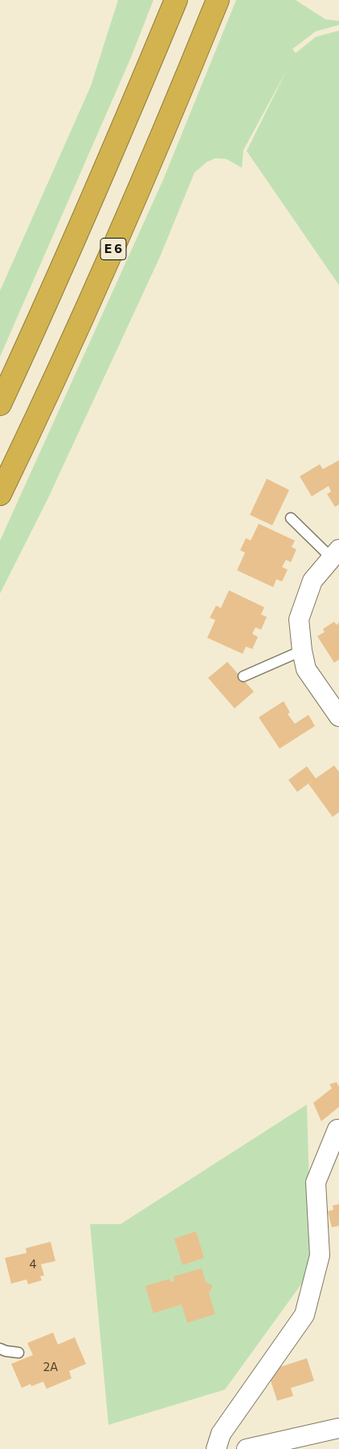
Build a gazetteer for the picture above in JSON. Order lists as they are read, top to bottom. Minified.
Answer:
{"streets":{"highway":["E 6"]},"house_numbers":["4","2A"]}
